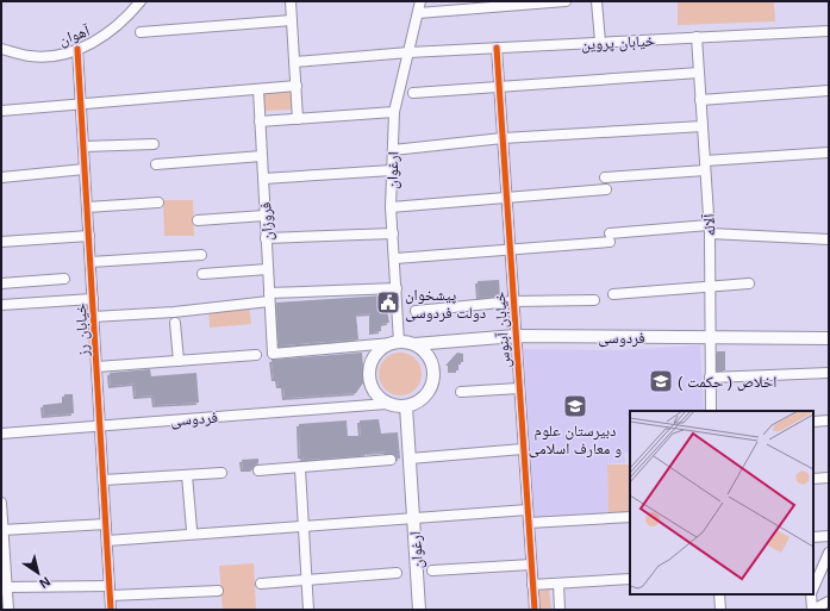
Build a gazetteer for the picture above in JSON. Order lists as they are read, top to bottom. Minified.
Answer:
{"streets":{"main road":["ارغوان","فردوسی"],"street":["آهوان","خیابان پروین","فروزان","آلاله","خیابان رز","خیابان آبنوس"]},"crossings":[["آهوان","خیابان رز"],["خیابان پروین","ارغوان"],["خیابان پروین","آلاله"],["خیابان پروین","خیابان آبنوس"],["ارغوان","فروزان"],["ارغوان","فردوسی"],["فروزان","فردوسی"],["آلاله","فردوسی"],["خیابان رز","فردوسی"],["خیابان آبنوس","فردوسی"]],"places":{"public building":["پیشخوان دولت فردوسی"],"school or university":["اخلاص ( حکمت )","دبیرستان علوم و معارف اسلامی"]},"north":"bottom right"}
